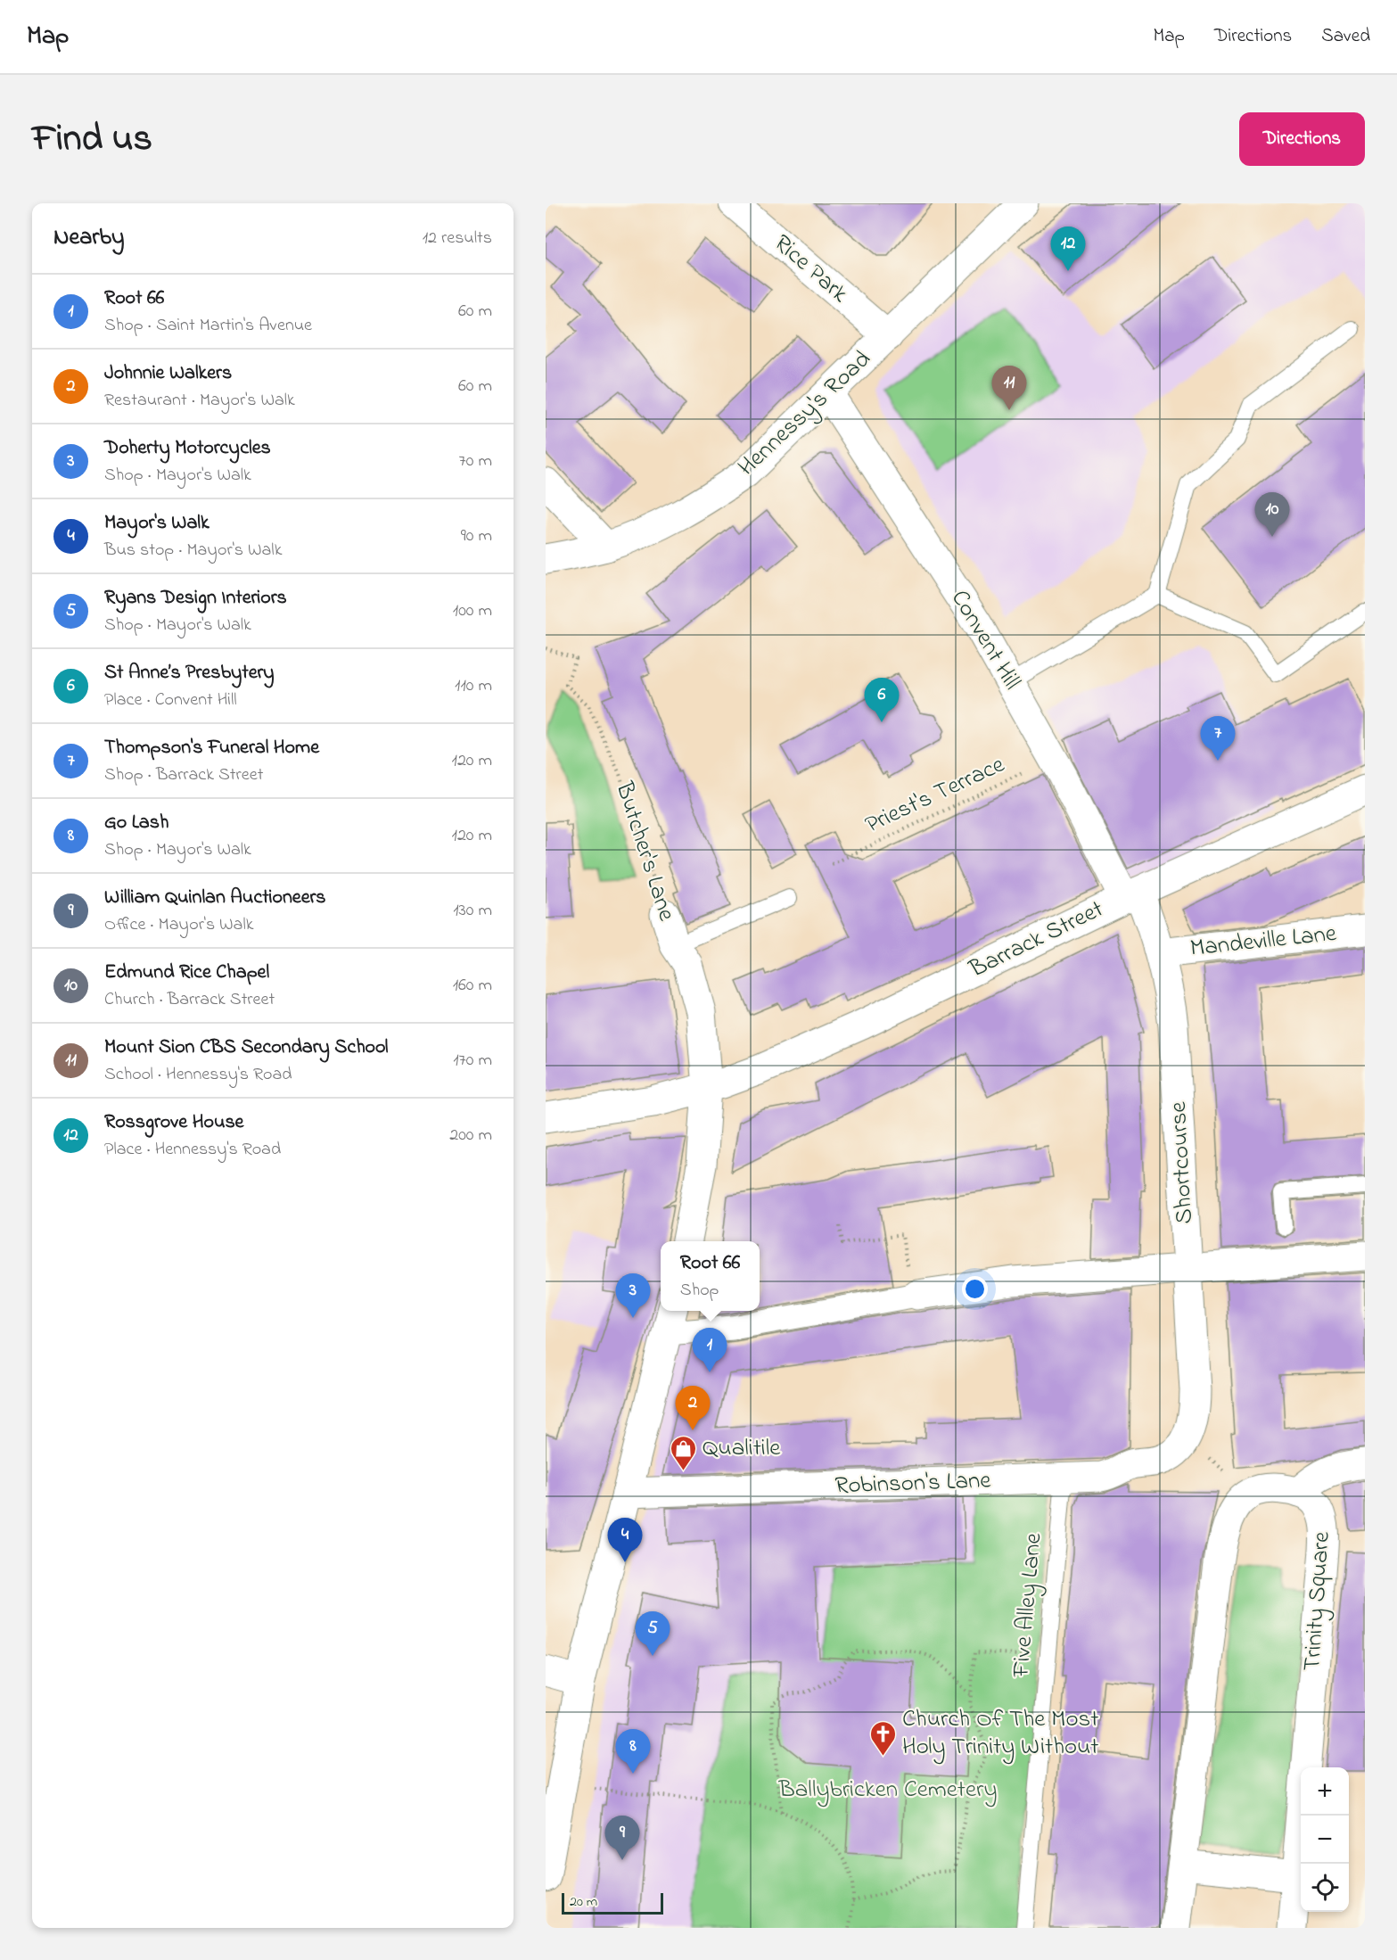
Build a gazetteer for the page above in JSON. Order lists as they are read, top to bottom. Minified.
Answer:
{"streets":{"street":["Rice Park","Hennessy's Road","Convent Hill","Butcher's Lane","Barrack Street","Mandeville Lane","Shortcourse","Robinson's Lane","Trinity Square"],"lane":["Five Alley Lane"],"path":["Priest's Terrace"]},"crossings":[["Rice Park","Hennessy's Road"],["Hennessy's Road","Convent Hill"],["Convent Hill","Priest's Terrace"],["Convent Hill","Barrack Street"],["Convent Hill","Shortcourse"],["Butcher's Lane","Barrack Street"],["Barrack Street","Shortcourse"],["Mandeville Lane","Shortcourse"],["Shortcourse","Robinson's Lane"],["Robinson's Lane","Five Alley Lane"]],"parks":["Ballybricken Cemetery"],"places":{"shop":["Qualitile"],"church":["Church Of The Most Holy Trinity Without"]},"scale_bar":"20 m","page":{"header":"Map","nav":["Map","Directions","Saved"],"title":"Find us","buttons":"Directions","heading":["Nearby","12 results"],"pins":["12","11","10","6","7","3","1","2","4","5","8","9"],"list":[{"mark":"1","name":"Root 66","note":"Shop · Saint Martin's Avenue","value":"60 m"},{"mark":"2","name":"Johnnie Walkers","note":"Restaurant · Mayor's Walk","value":"60 m"},{"mark":"3","name":"Doherty Motorcycles","note":"Shop · Mayor's Walk","value":"70 m"},{"mark":"4","name":"Mayor's Walk","note":"Bus stop · Mayor's Walk","value":"90 m"},{"mark":"5","name":"Ryans Design Interiors","note":"Shop · Mayor's Walk","value":"100 m"},{"mark":"6","name":"St Anne’s Presbytery","note":"Place · Convent Hill","value":"110 m"},{"mark":"7","name":"Thompson's Funeral Home","note":"Shop · Barrack Street","value":"120 m"},{"mark":"8","name":"Go Lash","note":"Shop · Mayor's Walk","value":"120 m"},{"mark":"9","name":"William Quinlan Auctioneers","note":"Office · Mayor's Walk","value":"130 m"},{"mark":"10","name":"Edmund Rice Chapel","note":"Church · Barrack Street","value":"160 m"},{"mark":"11","name":"Mount Sion CBS Secondary School","note":"School · Hennessy's Road","value":"170 m"},{"mark":"12","name":"Rossgrove House","note":"Place · Hennessy's Road","value":"200 m"}],"popup":["Root 66","Shop"],"map_buttons":["+","−"],"scale":"20 m"}}
